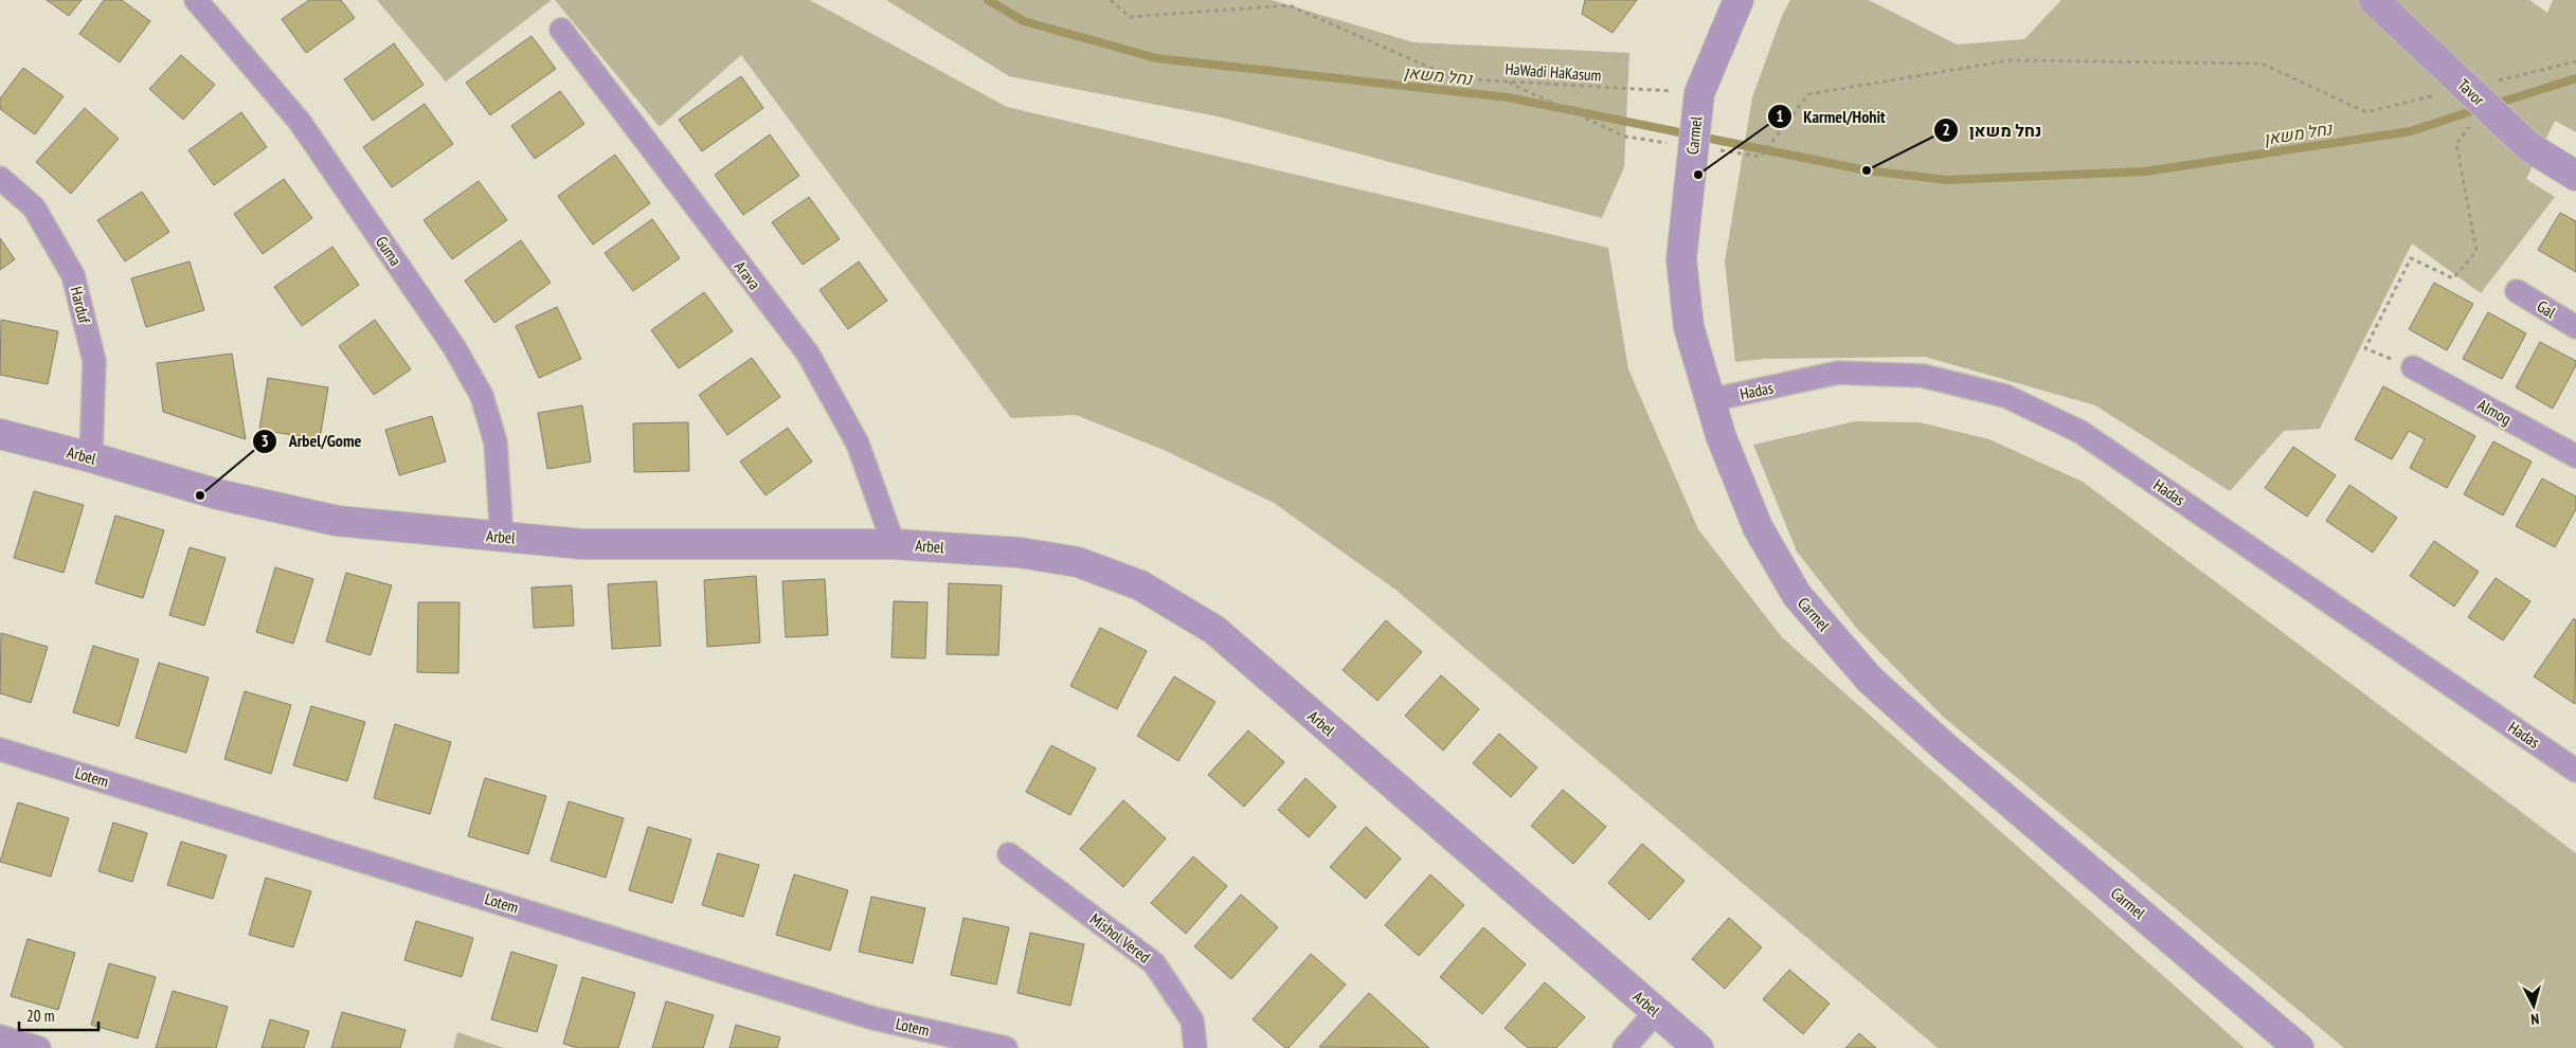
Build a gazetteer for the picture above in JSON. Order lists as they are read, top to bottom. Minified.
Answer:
{"streets":{"street":["Tavor","Carmel","Guma","Arava","Harduf","Gal","Hadas","Almog","Arbel","Lotem","Mishol Vered"],"path":["HaWadi HaKasum"]},"crossings":[["HaWadi HaKasum","Carmel"],["Carmel","Hadas"],["Guma","Arbel"],["Arava","Arbel"],["Harduf","Arbel"]],"water":["נחל משאן"],"places":["נחל משאן","Karmel/Hohit","Arbel/Gome"],"scale_bar":"20 m","north":"bottom"}
